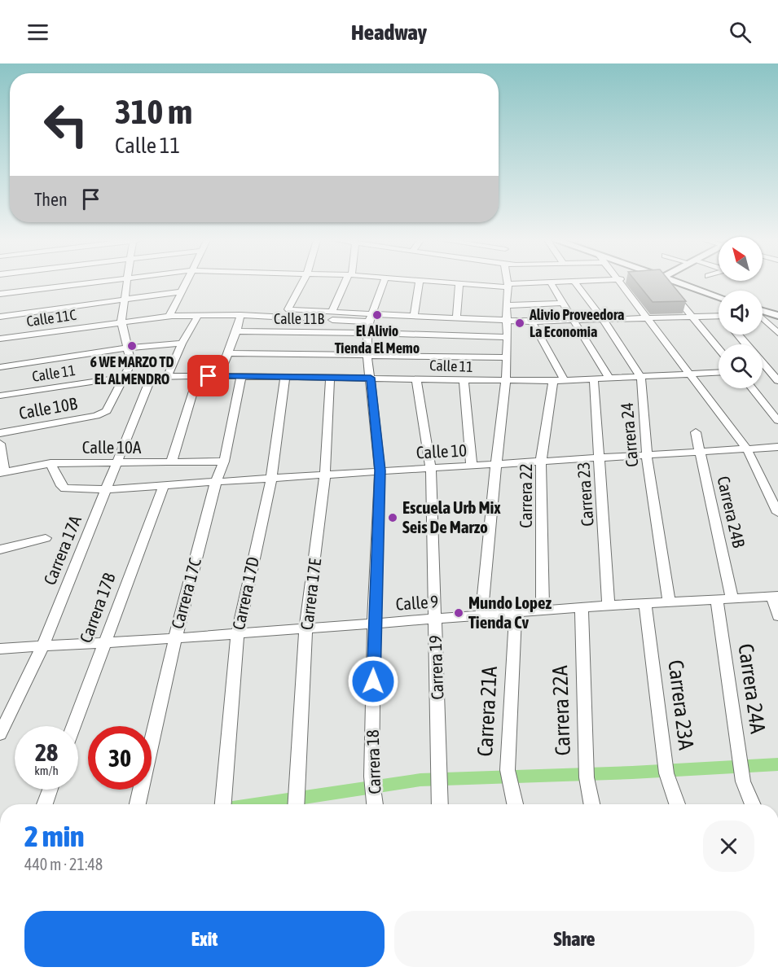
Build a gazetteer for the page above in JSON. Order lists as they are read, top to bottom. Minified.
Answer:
{"streets":{"street":["Calle 11C","Calle 11B","Calle 11","Calle 10B","Carrera 24","Calle 10A","Calle 10","Carrera 23","Carrera 22","Carrera 24B","Carrera 17A","Carrera 17C","Carrera 17D","Carrera 17E","Calle 9","Carrera 17B","Carrera 19","Carrera 24A","Carrera 23A","Carrera 22A","Carrera 21A","Carrera 18"]},"crossings":[["Calle 11C","Carrera 18"],["Calle 11B","Carrera 18"],["Calle 11","Calle 10B"],["Calle 11","Carrera 24"],["Calle 11","Carrera 23"],["Calle 11","Carrera 22"],["Calle 11","Carrera 17A"],["Calle 11","Carrera 17C"],["Calle 11","Carrera 17D"],["Calle 11","Carrera 17E"],["Calle 11","Carrera 19"],["Calle 11","Carrera 18"],["Carrera 24","Calle 10"],["Carrera 24","Calle 9"],["Calle 10A","Calle 10"],["Calle 10A","Carrera 17A"],["Calle 10A","Carrera 17C"],["Calle 10","Carrera 23"],["Calle 10","Carrera 22"],["Calle 10","Carrera 24B"],["Calle 10","Carrera 17A"],["Calle 10","Carrera 17C"],["Calle 10","Carrera 17D"],["Calle 10","Carrera 17E"],["Calle 10","Carrera 17B"],["Calle 10","Carrera 19"],["Calle 10","Carrera 18"],["Carrera 23","Calle 9"],["Carrera 22","Calle 9"],["Carrera 24B","Calle 9"],["Carrera 17A","Calle 9"],["Carrera 17C","Calle 9"],["Carrera 17D","Calle 9"],["Carrera 17E","Calle 9"],["Calle 9","Carrera 17B"],["Calle 9","Carrera 19"],["Calle 9","Carrera 24A"],["Calle 9","Carrera 23A"],["Calle 9","Carrera 22A"],["Calle 9","Carrera 21A"],["Calle 9","Carrera 18"]],"places":["El Alivio Tienda El Memo","Alivio Proveedora La Economia","6 WE MARZO TD EL ALMENDRO","Escuela Urb Mix Seis De Marzo","Mundo Lopez Tienda Cv"],"north":"top left","page":{"header":"Headway","turn":["310 m","Calle 11"],"then":"Then","speed":"28 km/h","limit":"30","heading":["2 min","440 m · 21:48"],"buttons":["Exit","Share"]}}
